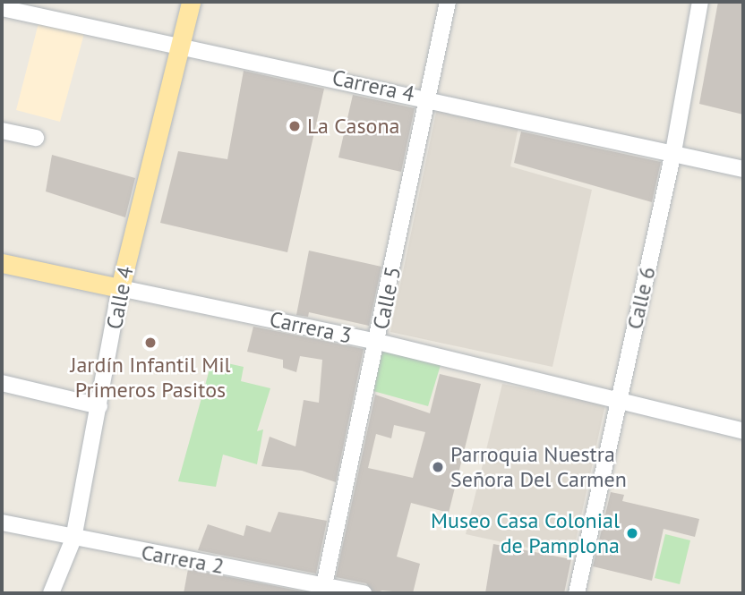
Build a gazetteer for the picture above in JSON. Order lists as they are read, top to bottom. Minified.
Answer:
{"streets":{"main road":["Calle 4","Carrera 3"],"street":["Carrera 4","Calle 5","Calle 6","Carrera 2"]},"crossings":[["Carrera 4","Calle 4"],["Carrera 4","Calle 5"],["Carrera 4","Calle 6"],["Calle 4","Carrera 3"],["Calle 4","Carrera 2"],["Calle 5","Carrera 3"],["Calle 5","Carrera 2"],["Calle 6","Carrera 3"]],"places":["La Casona","Jardín Infantil Mil Primeros Pasitos","Parroquia Nuestra Señora Del Carmen","Museo Casa Colonial de Pamplona"]}
